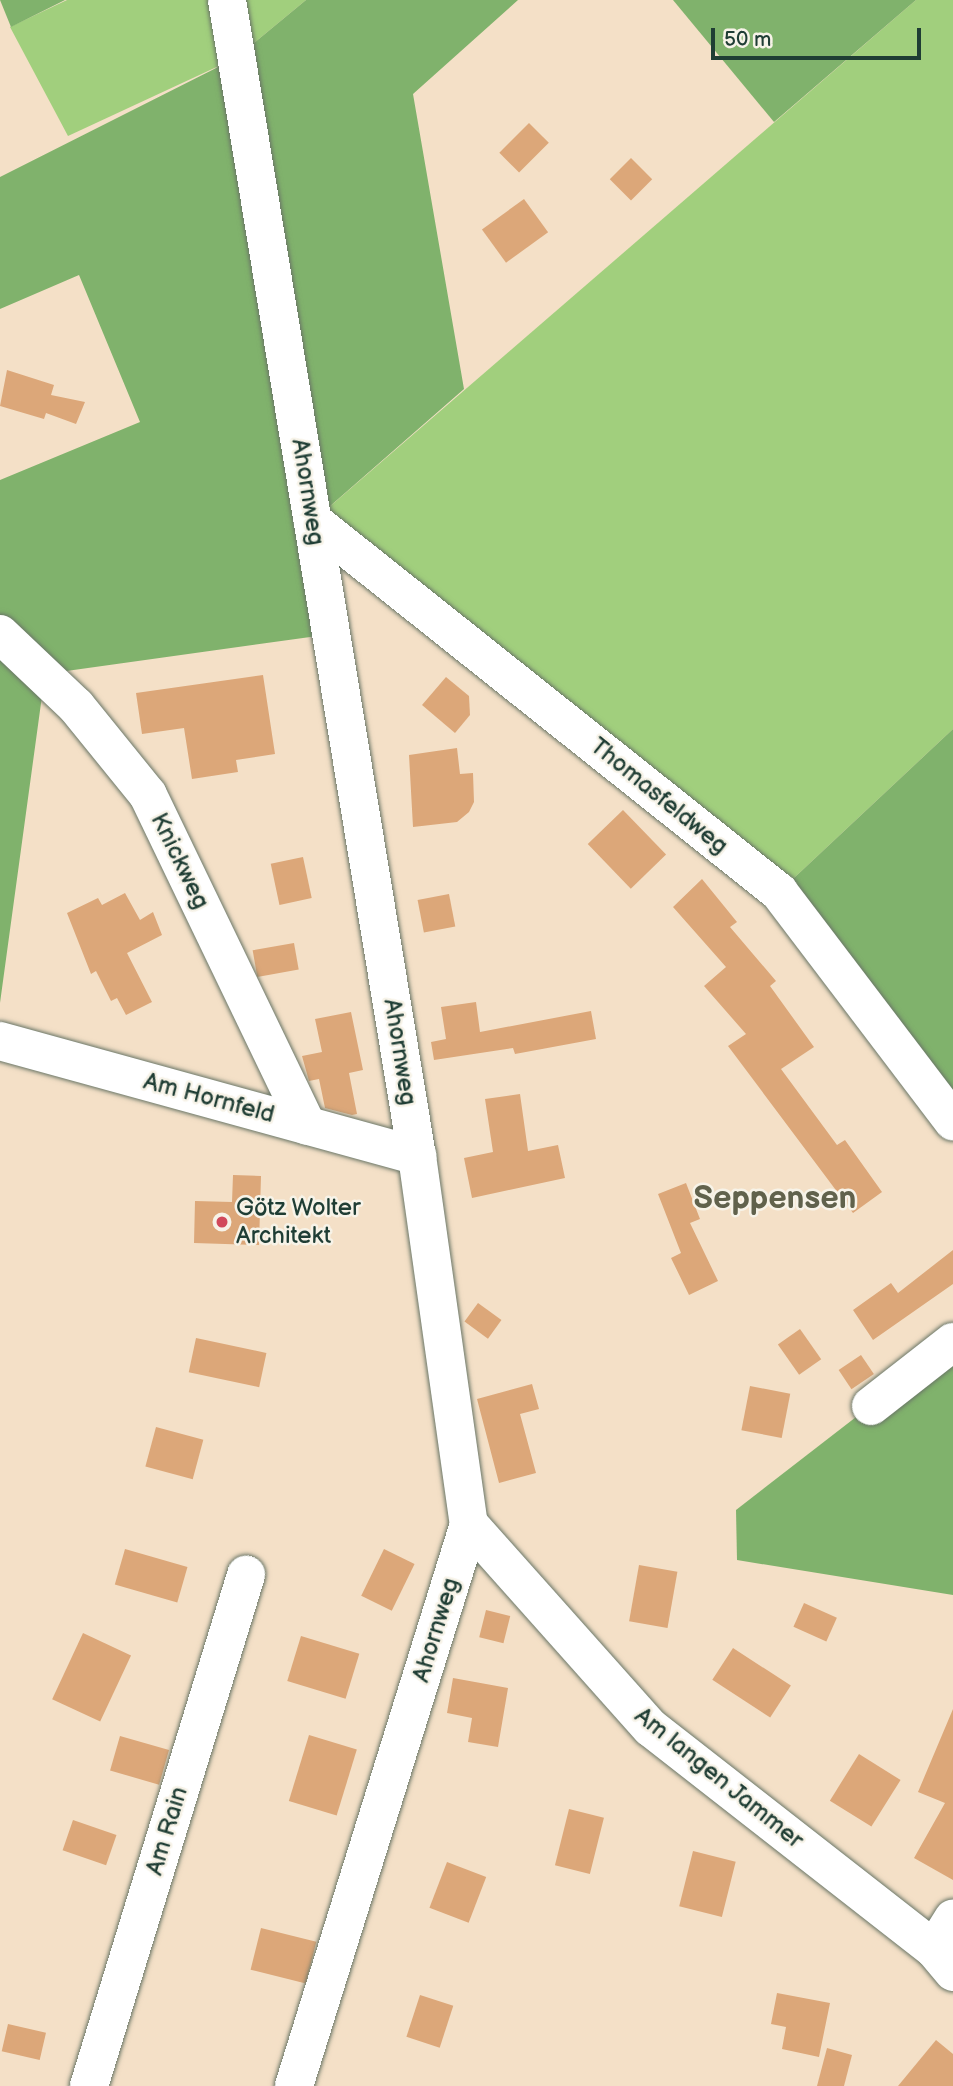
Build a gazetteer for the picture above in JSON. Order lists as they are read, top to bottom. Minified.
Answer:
{"streets":{"street":["Ahornweg","Thomasfeldweg","Knickweg","Am Hornfeld","Am langen Jammer","Am Rain"]},"crossings":[["Ahornweg","Thomasfeldweg"],["Ahornweg","Am Hornfeld"],["Ahornweg","Am langen Jammer"],["Knickweg","Am Hornfeld"]],"districts":["Seppensen"],"places":["Götz Wolter Architekt"],"scale_bar":"50 m"}
